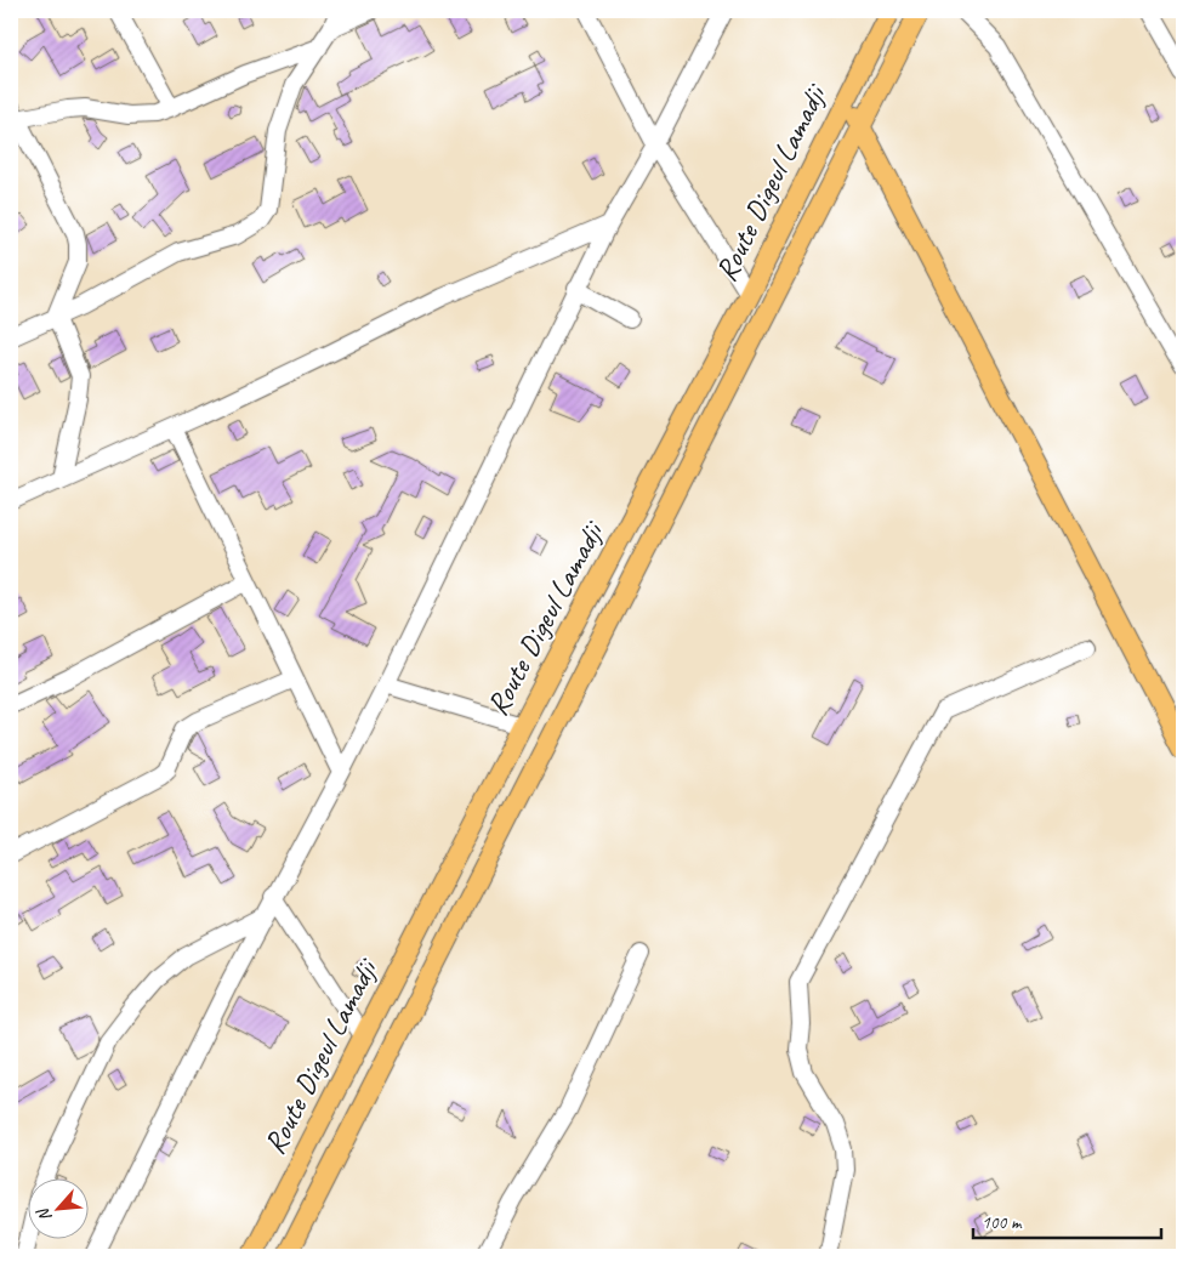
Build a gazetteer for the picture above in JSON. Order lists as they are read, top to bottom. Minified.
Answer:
{"streets":{"main road":["Route Digeul Lamadji"]},"scale_bar":"100 m","north":"bottom left"}
